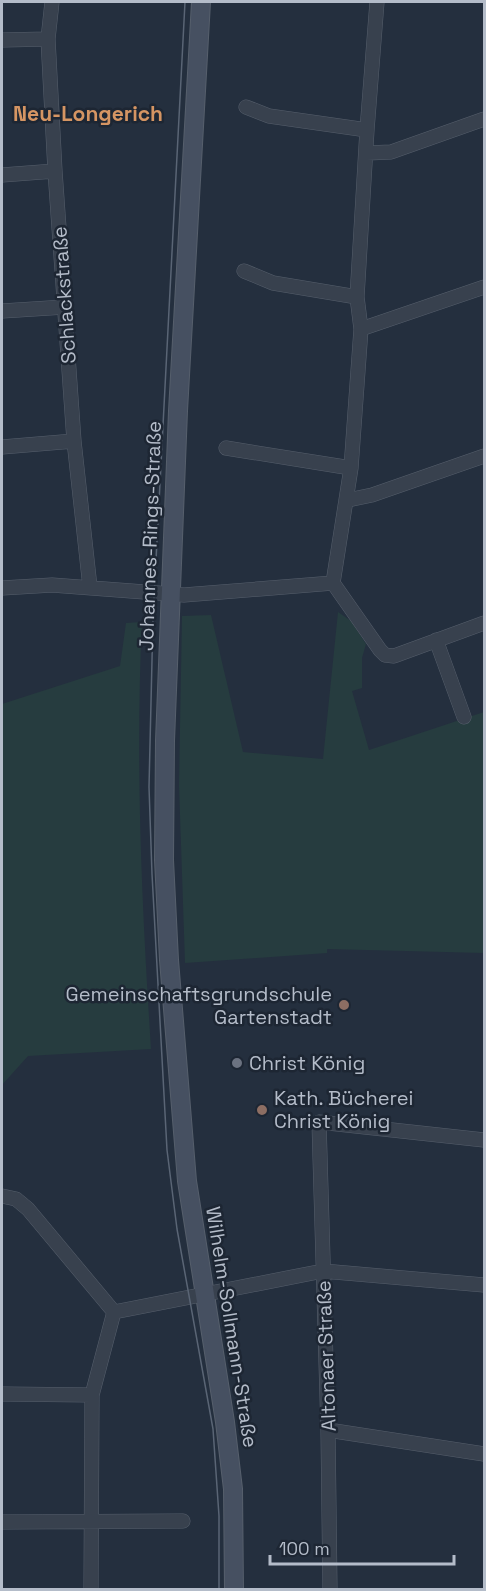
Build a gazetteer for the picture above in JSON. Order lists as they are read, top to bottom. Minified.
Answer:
{"streets":{"street":["Schlackstraße","Johannes-Rings-Straße","Wilhelm-Sollmann-Straße","Altonaer Straße"]},"crossings":[["Johannes-Rings-Straße","Wilhelm-Sollmann-Straße"]],"districts":["Neu-Longerich"],"places":["Gemeinschaftsgrundschule Gartenstadt","Christ König","Kath. Bücherei Christ König"],"scale_bar":"100 m"}
